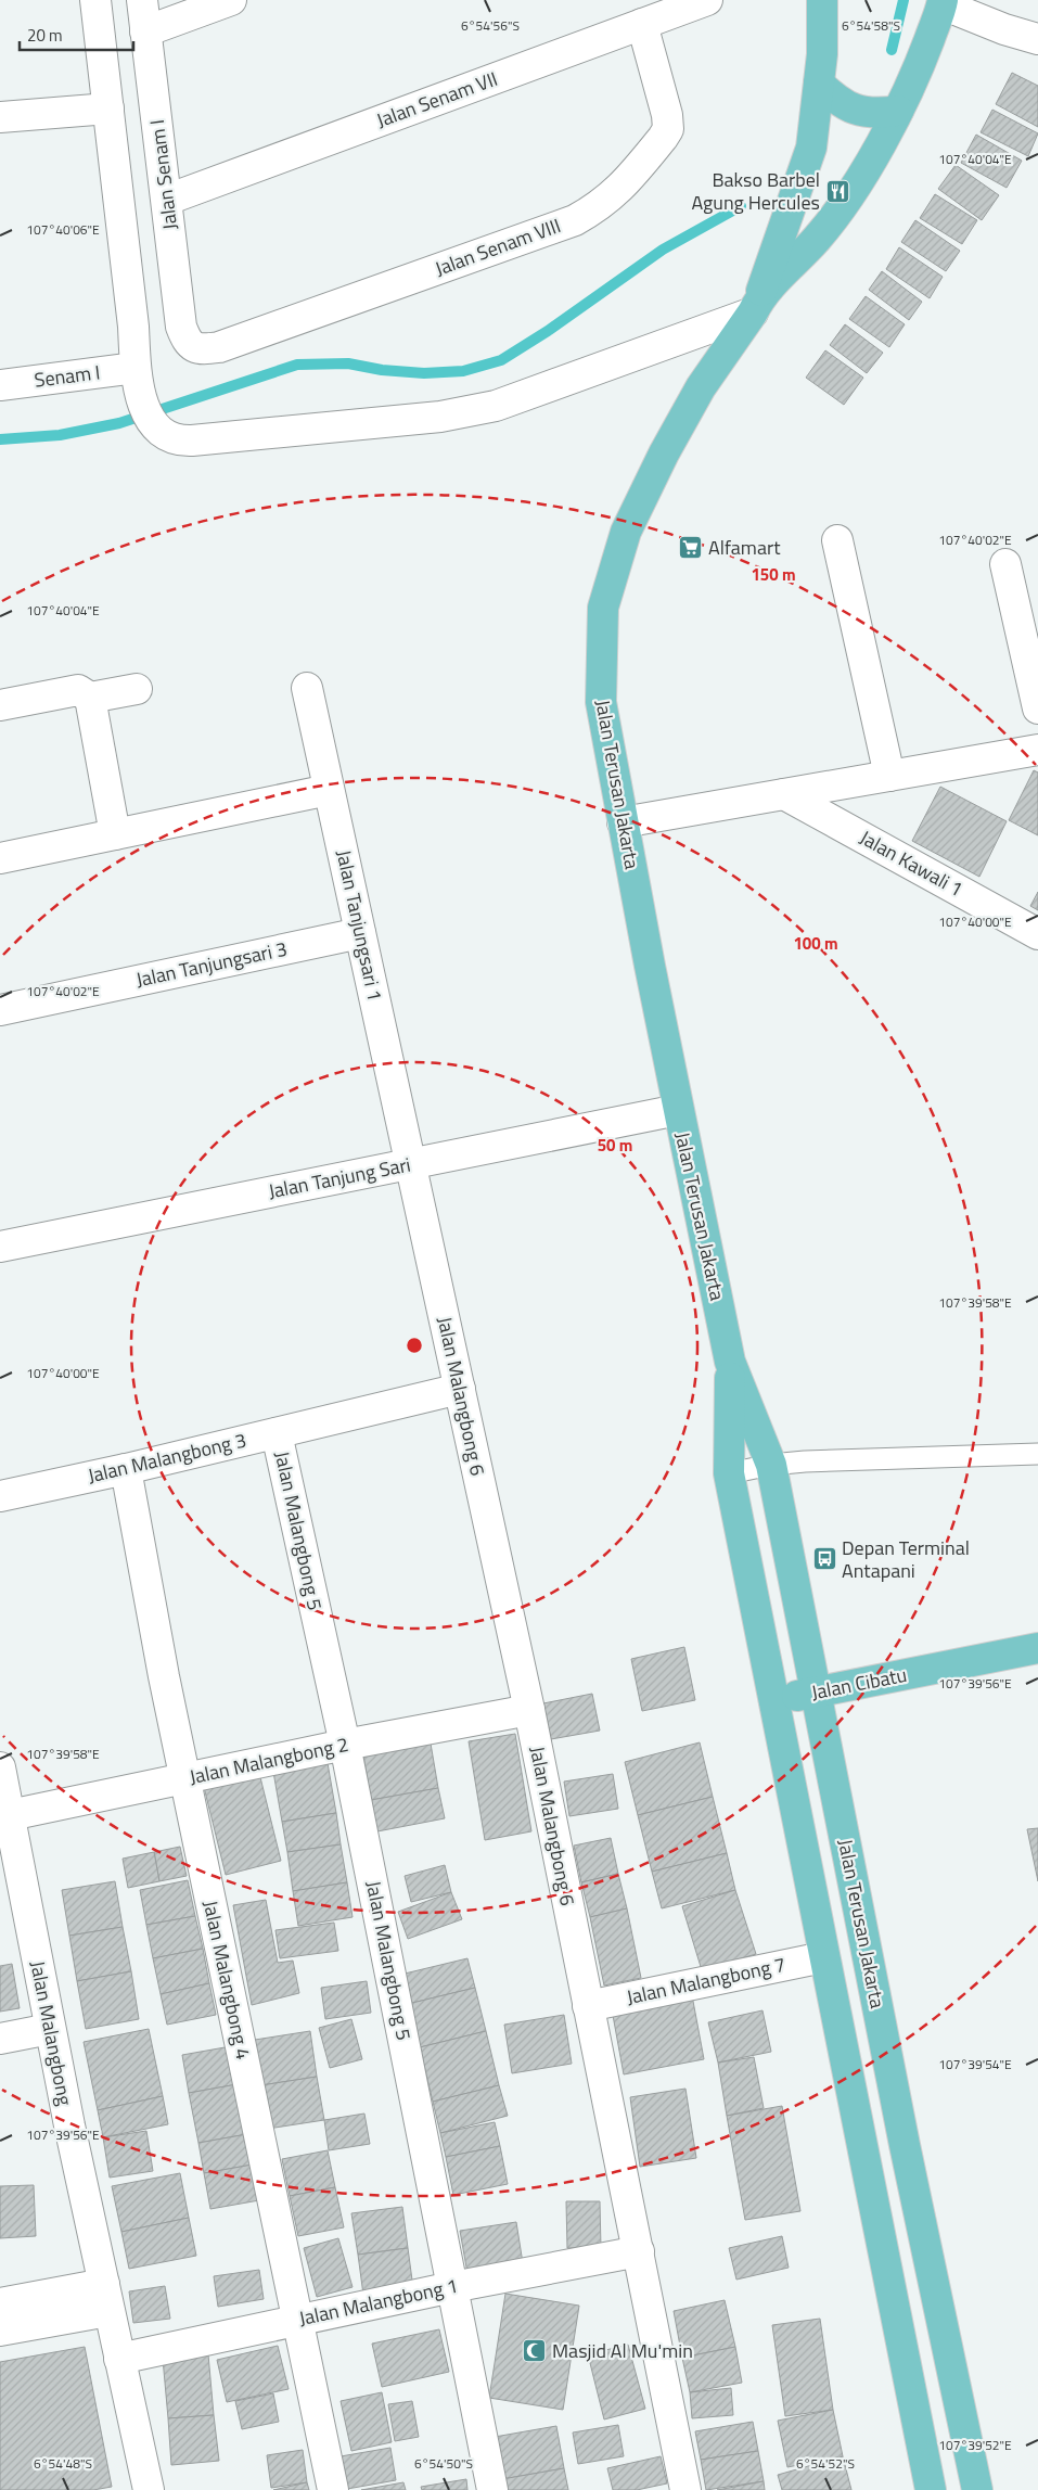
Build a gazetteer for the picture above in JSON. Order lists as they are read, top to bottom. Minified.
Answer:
{"streets":{"main road":["Jalan Terusan Jakarta","Jalan Cibatu"],"street":["Jalan Senam VII","Jalan Senam I","Jalan Senam VIII","Senam I","Jalan Kawali 1","Jalan Tanjungsari 1","Jalan Tanjungsari 3","Jalan Tanjung Sari","Jalan Malangbong 6","Jalan Malangbong 3","Jalan Malangbong 5","Jalan Malangbong 2","Jalan Malangbong 4","Jalan Malangbong 7","Jalan Malangbong","Jalan Malangbong 1"]},"crossings":[["Jalan Senam VII","Jalan Senam I"],["Jalan Senam VII","Jalan Senam VIII"],["Jalan Senam I","Jalan Senam VIII"],["Jalan Terusan Jakarta","Jalan Tanjung Sari"],["Jalan Terusan Jakarta","Jalan Cibatu"],["Jalan Terusan Jakarta","Jalan Malangbong 7"],["Jalan Tanjungsari 1","Jalan Tanjungsari 3"],["Jalan Tanjungsari 1","Jalan Tanjung Sari"],["Jalan Tanjungsari 1","Jalan Malangbong 6"],["Jalan Tanjung Sari","Jalan Malangbong 6"],["Jalan Malangbong 6","Jalan Malangbong 3"],["Jalan Malangbong 6","Jalan Malangbong 2"],["Jalan Malangbong 6","Jalan Malangbong 7"],["Jalan Malangbong 6","Jalan Malangbong 1"],["Jalan Malangbong 3","Jalan Malangbong 5"],["Jalan Malangbong 3","Jalan Malangbong 4"],["Jalan Malangbong 5","Jalan Malangbong 2"],["Jalan Malangbong 5","Jalan Malangbong 1"],["Jalan Malangbong 2","Jalan Malangbong 4"],["Jalan Malangbong 2","Jalan Malangbong"],["Jalan Malangbong 4","Jalan Malangbong 1"],["Jalan Malangbong","Jalan Malangbong 1"]],"places":{"restaurant":["Bakso Barbel Agung Hercules"],"supermarket":["Alfamart"],"bus stop":["Depan Terminal Antapani"],"mosque":["Masjid Al Mu'min"]},"scale_bar":"20 m","coordinates":["6°54'58\"S","6°54'56\"S","107°40'04\"E","107°40'06\"E","107°40'02\"E","107°40'00\"E","107°39'58\"E","107°39'56\"E","107°39'54\"E","107°39'52\"E","6°54'48\"S","6°54'50\"S","6°54'52\"S"],"rings":["150 m","100 m","50 m"]}
